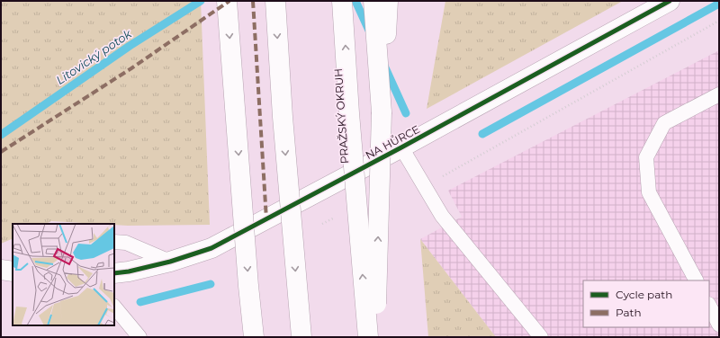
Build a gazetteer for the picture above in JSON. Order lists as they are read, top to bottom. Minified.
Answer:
{"streets":{"main road":["PRAŽSKÝ OKRUH","NA HŮRCE"]},"water":["Litovický potok"],"legend":["Cycle path","Path"]}
